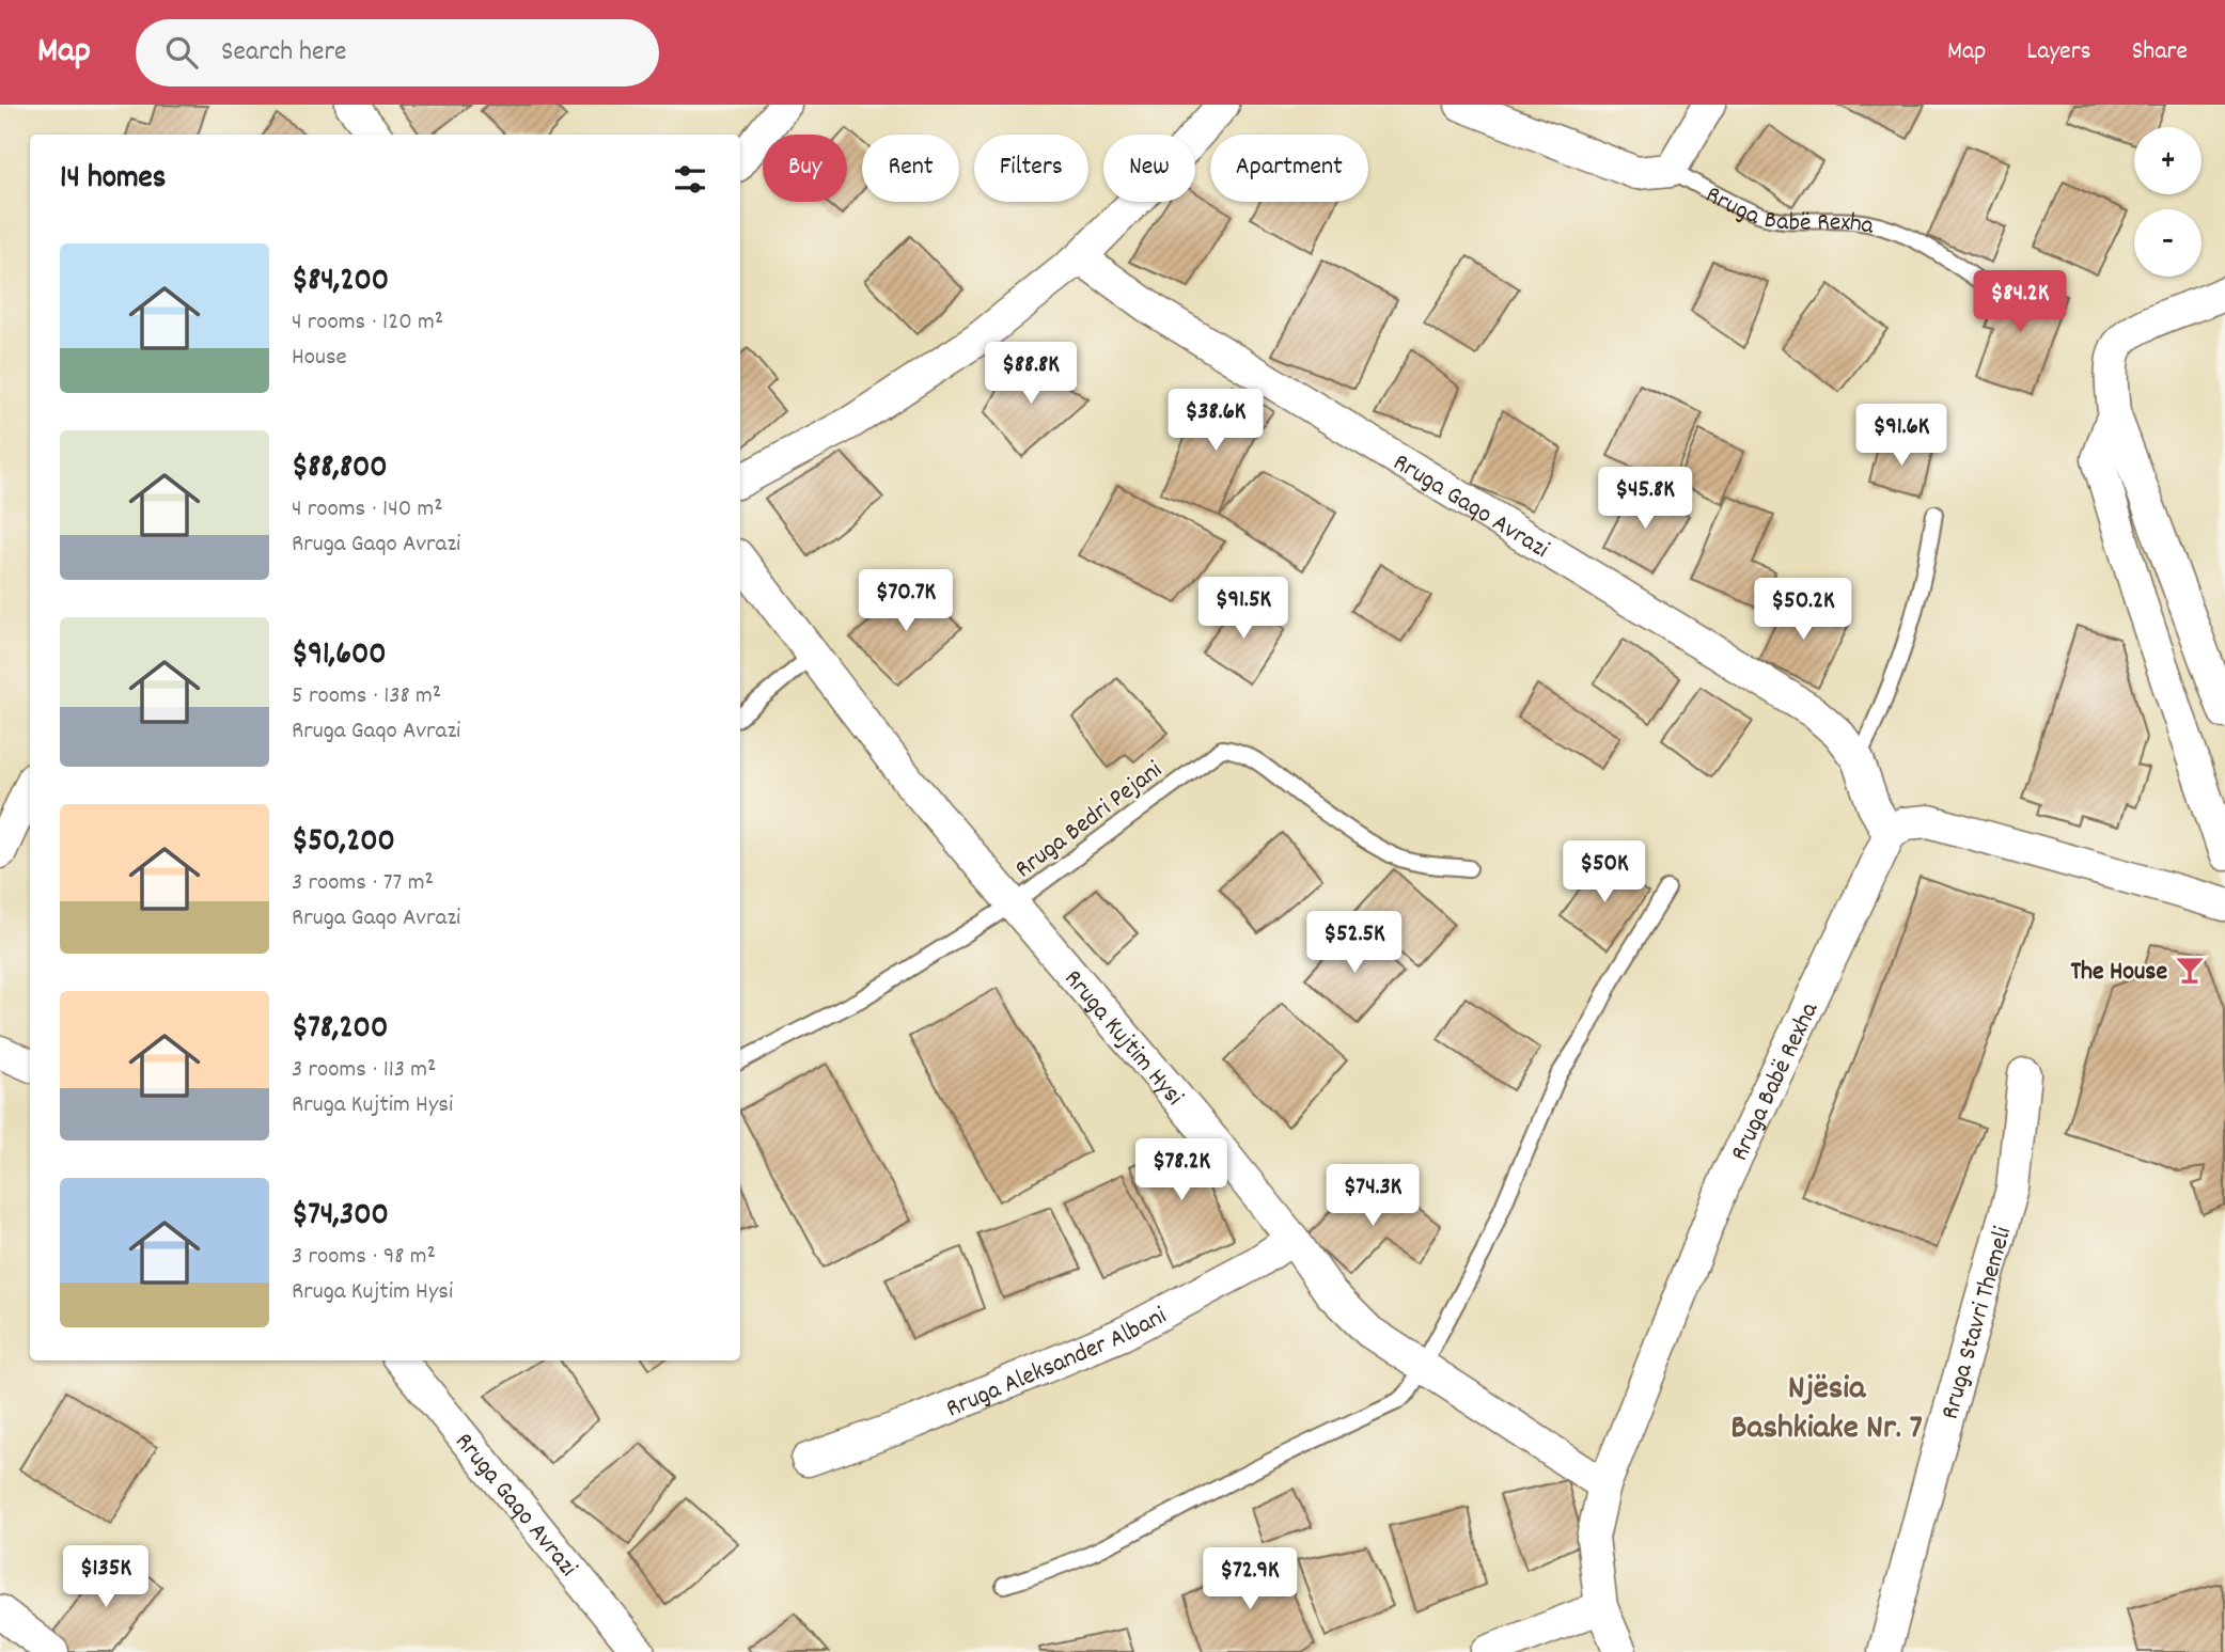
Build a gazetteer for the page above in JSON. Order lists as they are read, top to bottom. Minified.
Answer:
{"streets":{"street":["Rruga Babë Rexha","Rruga Gaqo Avrazi","Rruga Kujtim Hysi","Rruga Stavri Themeli","Rruga Aleksander Albani"],"lane":["Rruga Bedri Pejani"]},"crossings":[["Rruga Babë Rexha","Rruga Kujtim Hysi"],["Rruga Bedri Pejani","Rruga Kujtim Hysi"],["Rruga Kujtim Hysi","Rruga Aleksander Albani"]],"districts":["Njësia Bashkiake Nr. 7"],"places":{"bar":["The House"]},"page":{"header":"Map","search":"Search here","nav":["Map","Layers","Share"],"map_buttons":["+","−"],"chip":["Buy","Rent","Filters","New","Apartment"],"heading":"14 homes","list":[{"name":"$84,200","note":"4 rooms · 120 m² · House"},{"name":"$88,800","note":"4 rooms · 140 m² · Rruga Gaqo Avrazi"},{"name":"$91,600","note":"5 rooms · 138 m² · Rruga Gaqo Avrazi"},{"name":"$50,200","note":"3 rooms · 77 m² · Rruga Gaqo Avrazi"},{"name":"$78,200","note":"3 rooms · 113 m² · Rruga Kujtim Hysi"},{"name":"$74,300","note":"3 rooms · 98 m² · Rruga Kujtim Hysi"}],"price":["$84.2K","$88.8K","$38.6K","$91.6K","$45.8K","$70.7K","$91.5K","$50.2K","$50K","$52.5K","$78.2K","$74.3K","$135K","$72.9K"]}}
